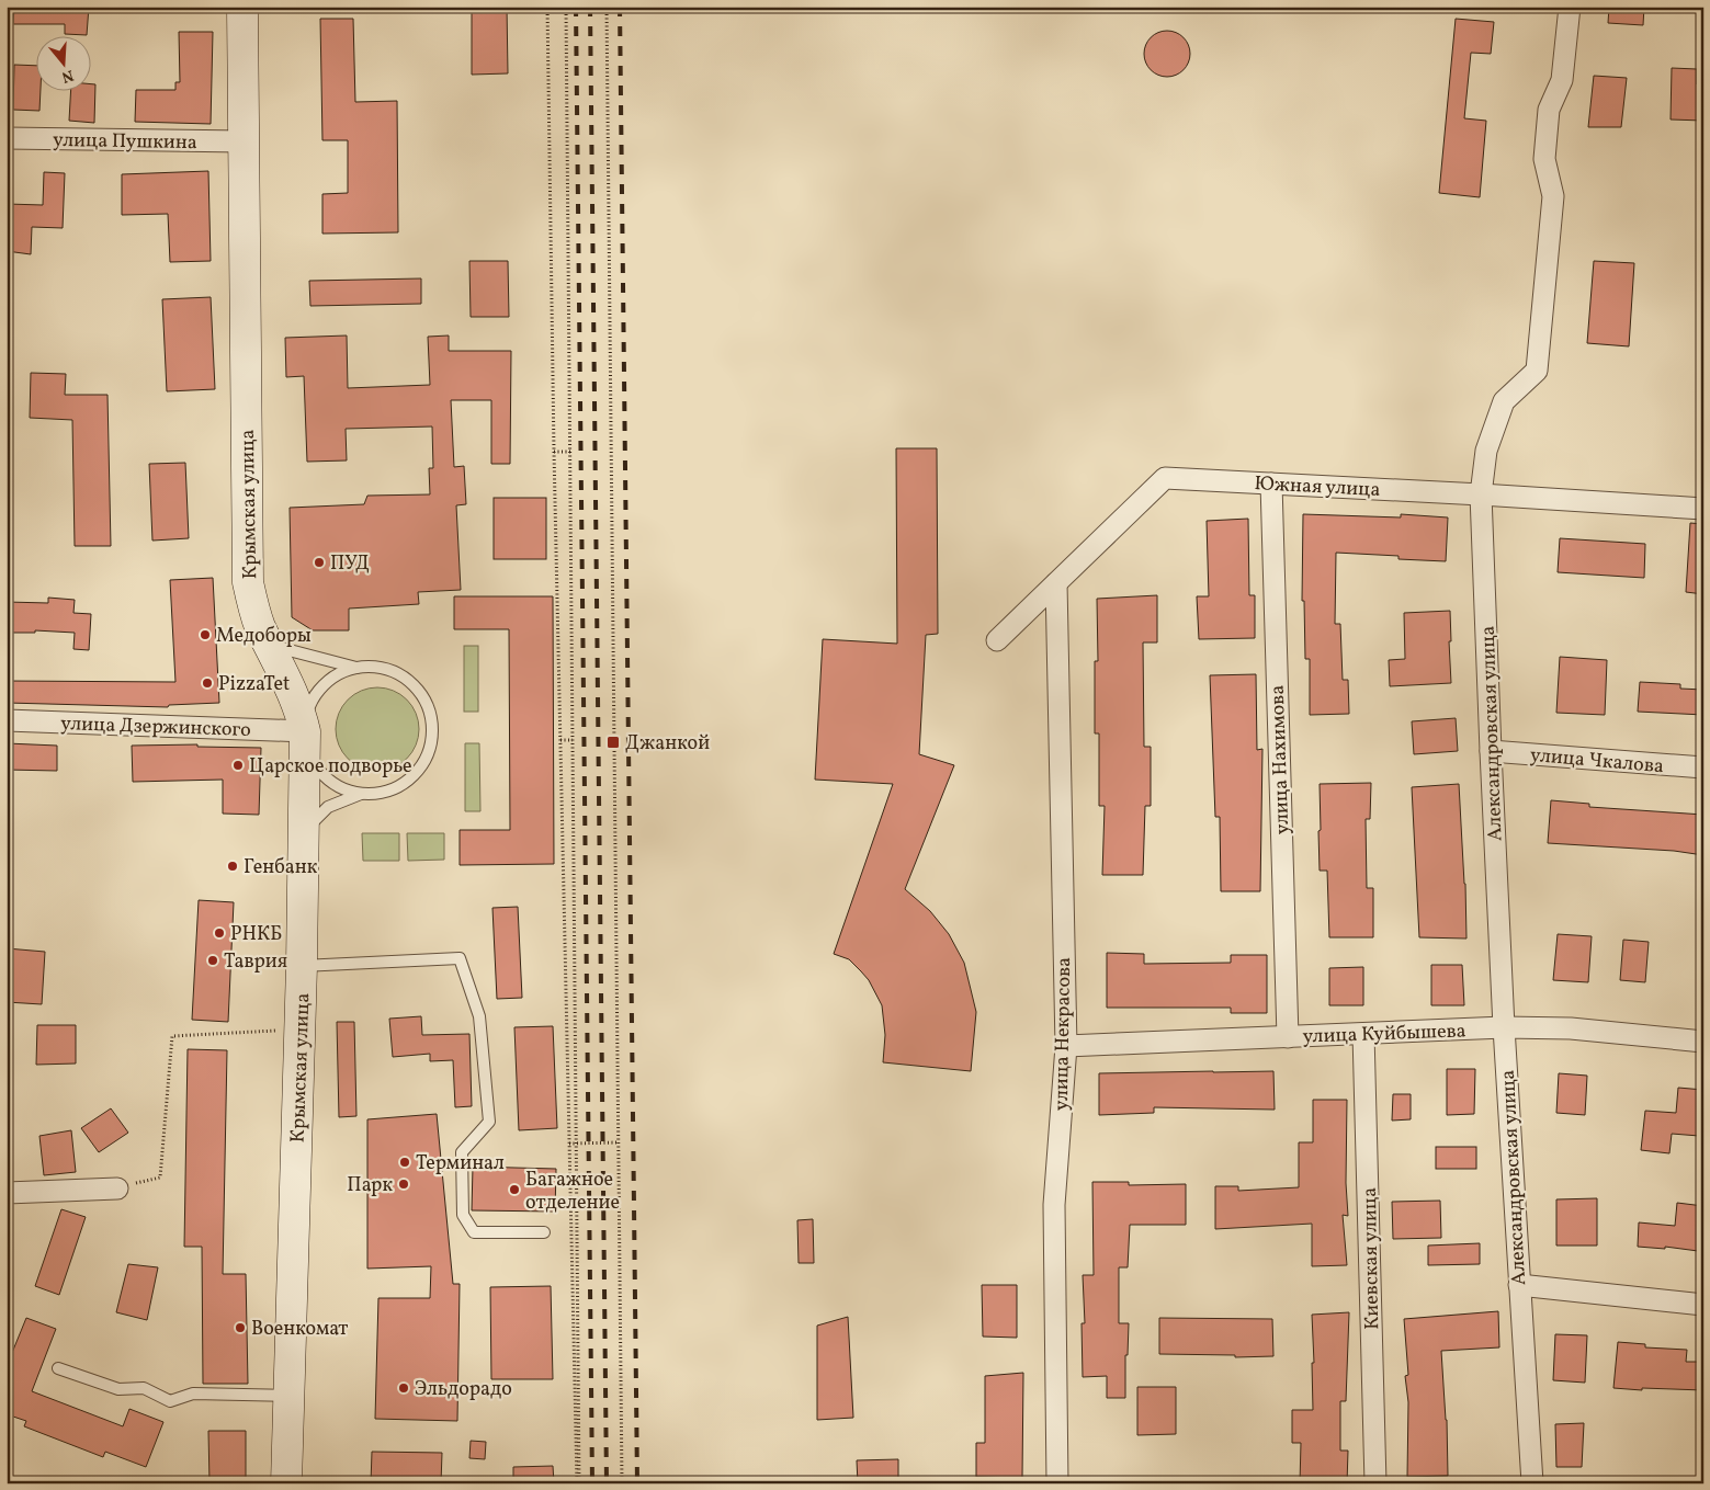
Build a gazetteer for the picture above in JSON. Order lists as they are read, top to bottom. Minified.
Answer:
{"streets":{"main road":["Крымская улица"],"street":["улица Пушкина","Южная улица","улица Дзержинского","Александровская улица","улица Нахимова","улица Чкалова","улица Куйбышева","улица Некрасова","Киевская улица"]},"crossings":[["улица Пушкина","Крымская улица"],["Южная улица","Александровская улица"],["Южная улица","улица Нахимова"],["Южная улица","улица Некрасова"],["Крымская улица","улица Дзержинского"],["Александровская улица","улица Чкалова"],["Александровская улица","улица Куйбышева"],["улица Нахимова","улица Куйбышева"],["улица Куйбышева","улица Некрасова"],["улица Куйбышева","Киевская улица"]],"places":{"other":["ПУД","Медоборы","PizzaTet","Царское подворье","Генбанк","РНКБ","Таврия","Терминал","Парк","Багажное отделение","Военкомат","Эльдорадо"],"transit":["Джанкой"]},"north":"bottom"}
